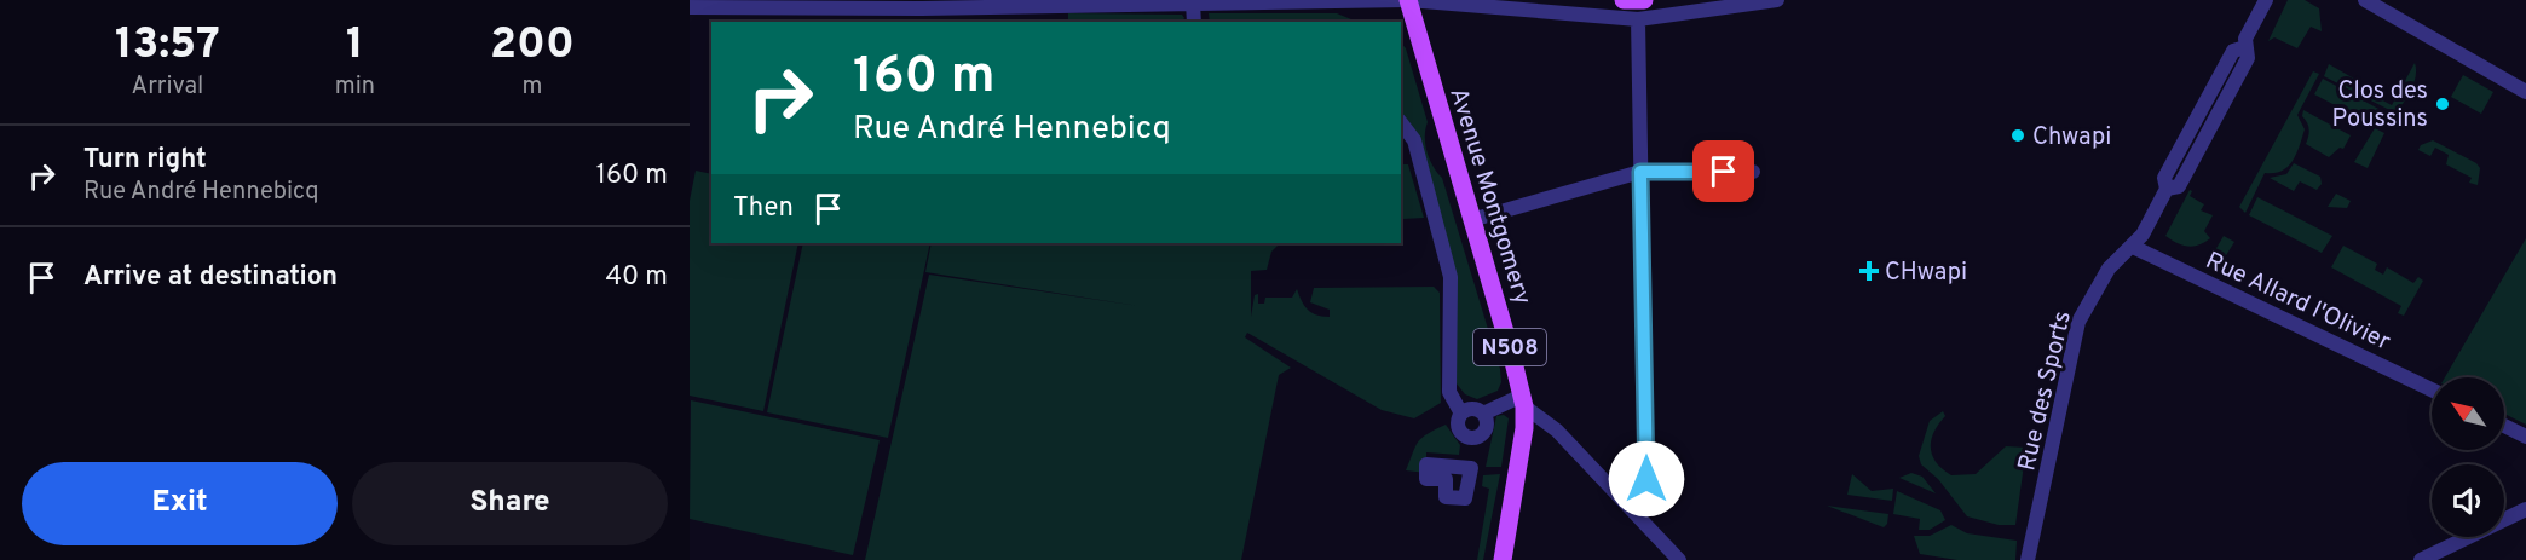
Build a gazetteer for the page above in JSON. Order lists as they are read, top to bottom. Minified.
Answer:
{"streets":{"main road":["Avenue Montgomery","N508"],"street":["Rue Allard l'Olivier","Rue des Sports"]},"crossings":[["Avenue Montgomery","N508"],["Rue Allard l'Olivier","Rue des Sports"]],"places":{"other":["Clos des Poussins","Chwapi"],"health":["CHwapi"]},"north":"top left","page":{"eta":["13:57","Arrival","1","min","200","m"],"turn":["160 m","Rue André Hennebicq"],"list":[{"name":"Turn right","note":"Rue André Hennebicq","value":"160 m"},{"name":"Arrive at destination","value":"40 m"}],"then":"Then","buttons":["Exit","Share"]}}
